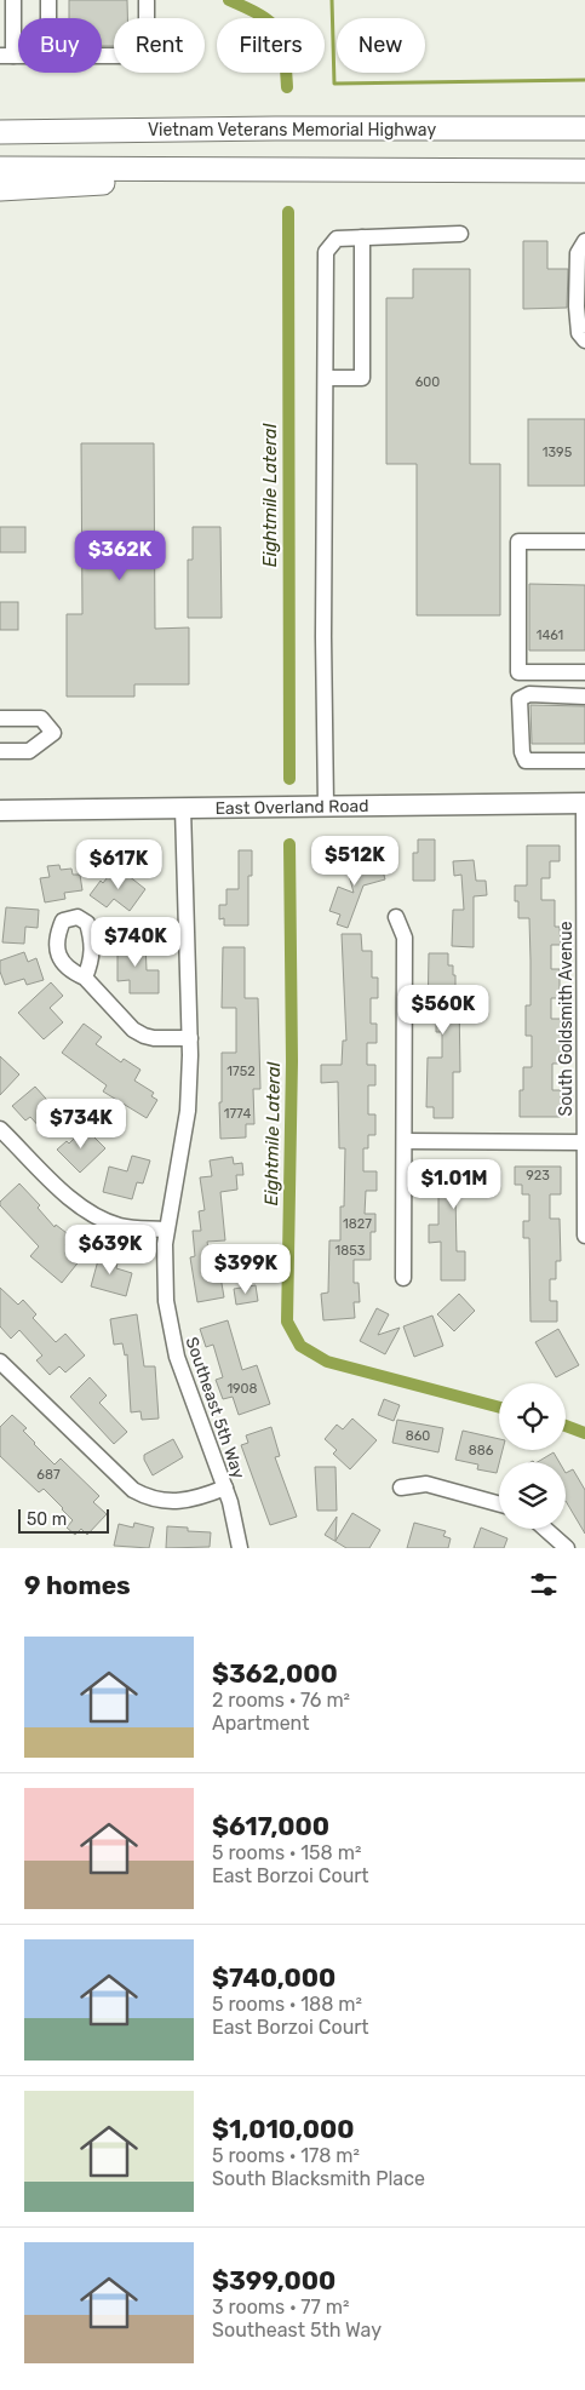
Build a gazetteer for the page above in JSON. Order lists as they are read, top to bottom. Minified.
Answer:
{"streets":{"highway":["Vietnam Veterans Memorial Highway"],"main road":["East Overland Road"],"street":["South Goldsmith Avenue","Southeast 5th Way"]},"crossings":[["East Overland Road","South Goldsmith Avenue"],["East Overland Road","Southeast 5th Way"]],"water":["Eightmile Lateral"],"house_numbers":["600","1395","1461","1752","1774","923","1827","1853","1908","860","886","687"],"scale_bar":"50 m","page":{"chip":["Buy","Rent","Filters","New"],"price":["$362K","$512K","$617K","$740K","$560K","$734K","$1.01M","$639K","$399K"],"scale":"50 m","heading":"9 homes","list":[{"name":"$362,000","note":"2 rooms · 76 m² · Apartment"},{"name":"$617,000","note":"5 rooms · 158 m² · East Borzoi Court"},{"name":"$740,000","note":"5 rooms · 188 m² · East Borzoi Court"},{"name":"$1,010,000","note":"5 rooms · 178 m² · South Blacksmith Place"},{"name":"$399,000","note":"3 rooms · 77 m² · Southeast 5th Way"}]}}
